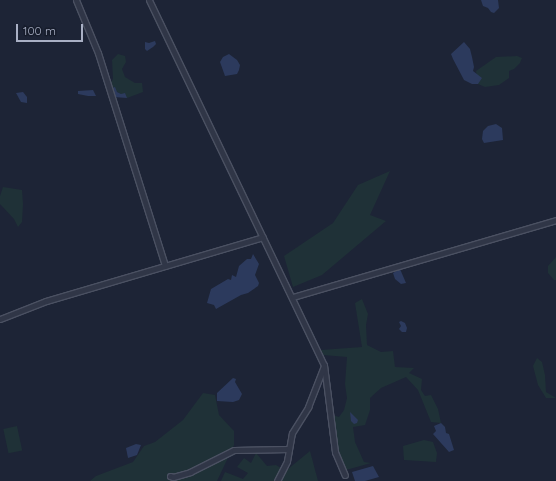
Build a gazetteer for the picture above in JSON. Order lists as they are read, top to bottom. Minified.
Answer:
{"scale_bar":"100 m"}
